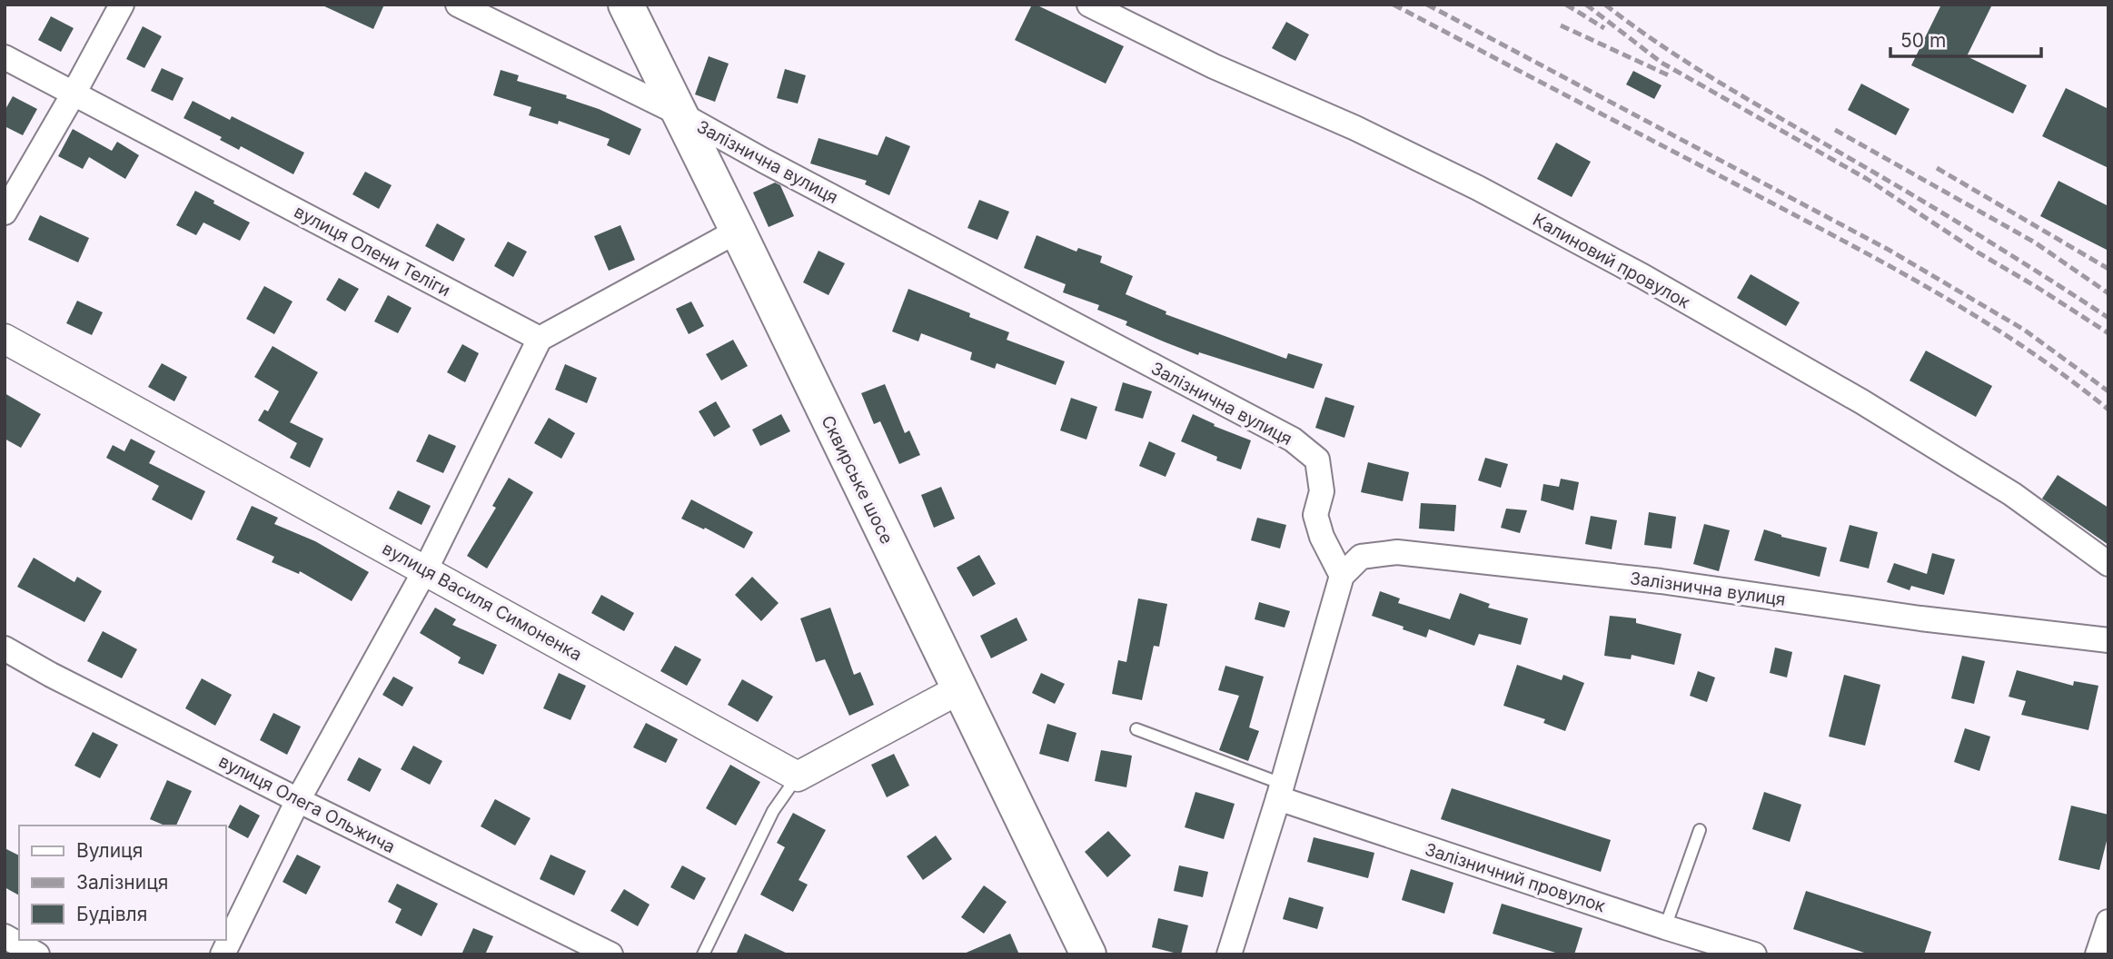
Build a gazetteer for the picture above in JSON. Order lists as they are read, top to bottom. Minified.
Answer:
{"streets":{"main road":["Сквирське шосе"],"street":["Залізнична вулиця","вулиця Олени Теліги","Калиновий провулок","вулиця Василя Симоненка","вулиця Олега Ольжича","Залізничний провулок"]},"crossings":[["Залізнична вулиця","Сквирське шосе"]],"legend":["Вулиця","Залізниця","Будівля"],"scale_bar":"50 m"}
